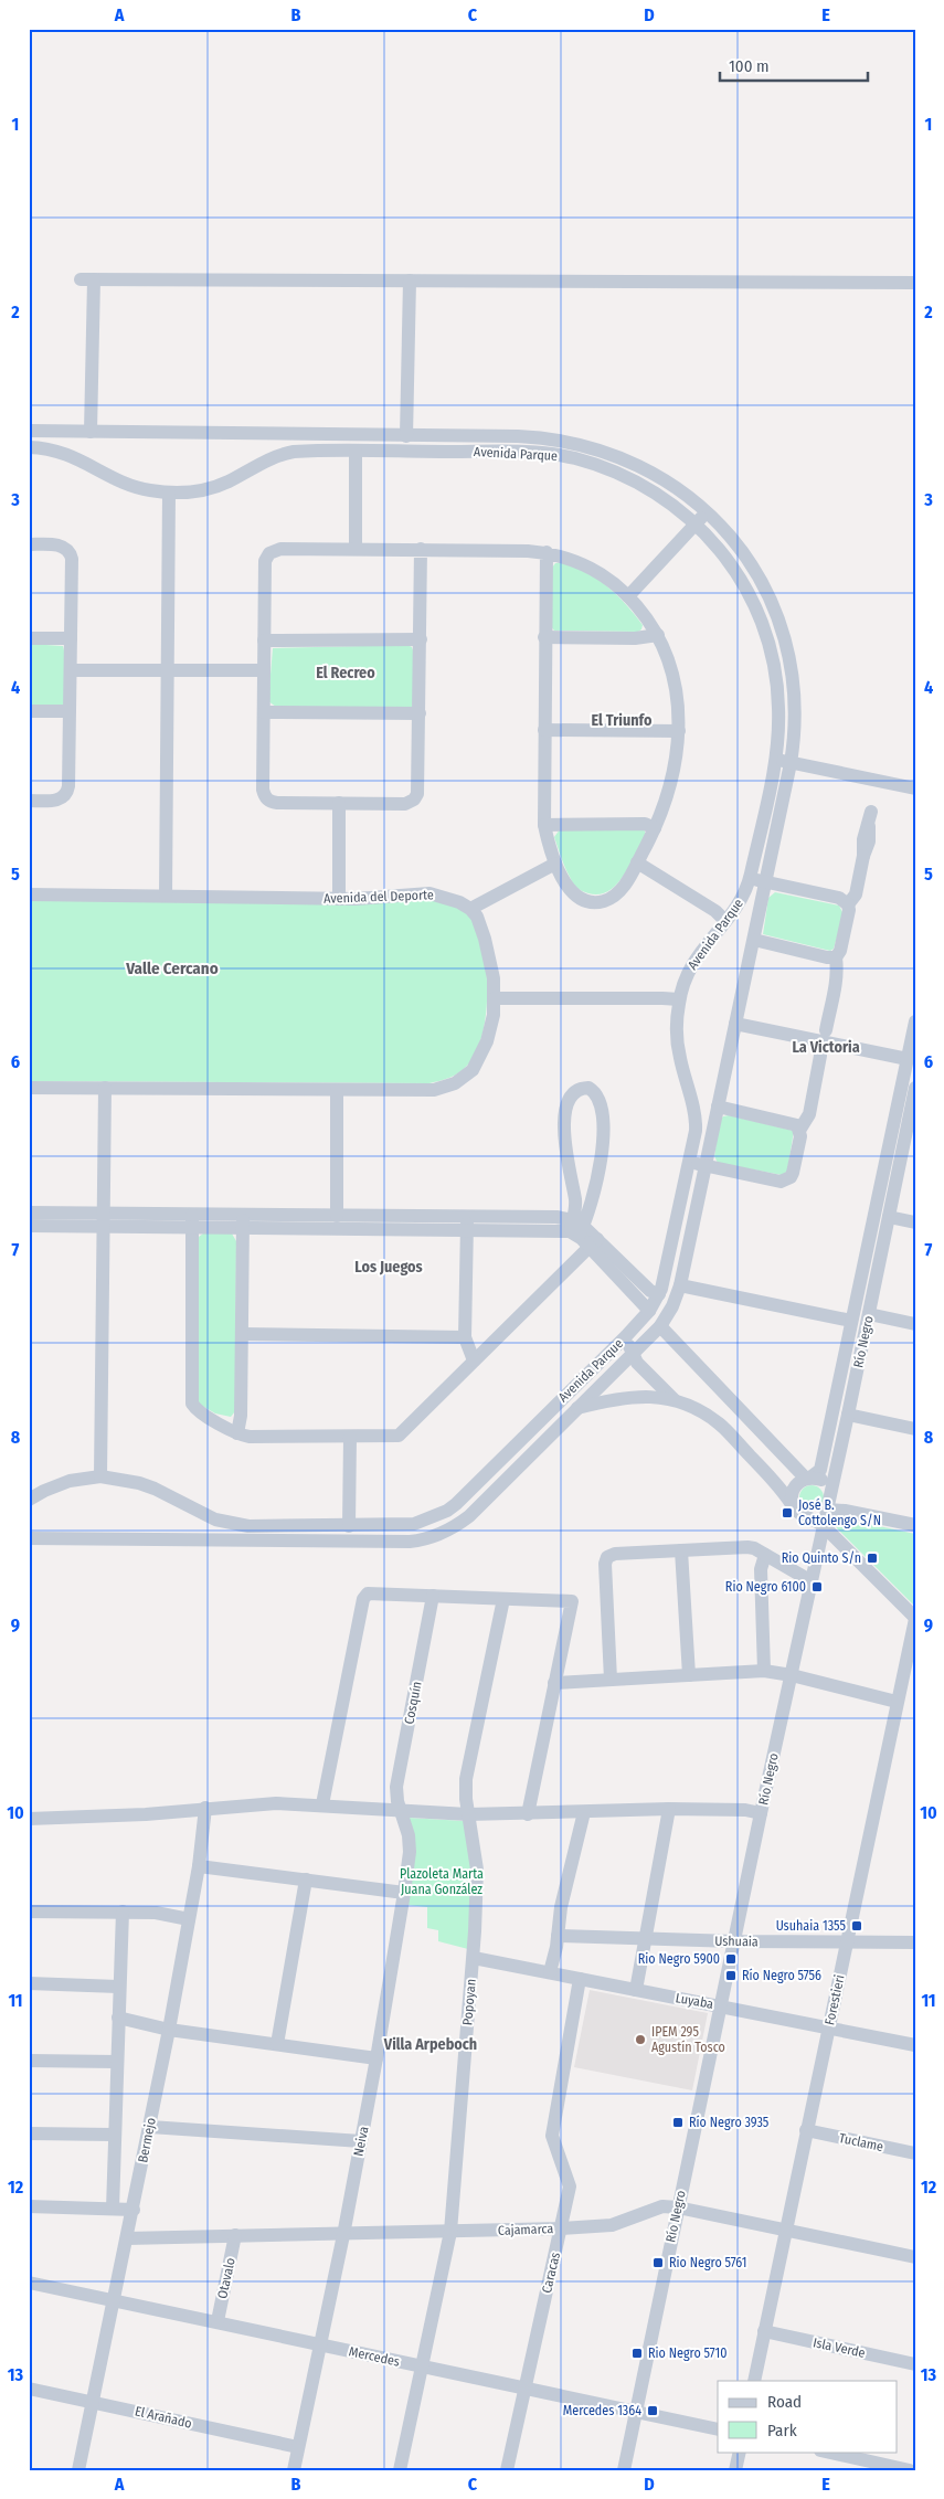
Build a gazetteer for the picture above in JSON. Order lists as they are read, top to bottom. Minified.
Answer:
{"streets":{"street":["Avenida Parque","Avenida del Deporte","Río Negro","Cosquín","Ushuaia","Forestieri","Luyaba","Popoyan","Bermejo","Neiva","Tuclame","Cajamarca","Caracas","Otavalo","Isla Verde","Mercedes","El Arañado"]},"crossings":[["Río Negro","Ushuaia"],["Río Negro","Luyaba"],["Río Negro","Cajamarca"],["Río Negro","Mercedes"],["Cosquín","Neiva"],["Ushuaia","Forestieri"],["Forestieri","Luyaba"],["Forestieri","Tuclame"],["Forestieri","Cajamarca"],["Forestieri","Isla Verde"],["Luyaba","Popoyan"],["Luyaba","Caracas"],["Popoyan","Cajamarca"],["Popoyan","Mercedes"],["Bermejo","Cajamarca"],["Bermejo","Mercedes"],["Bermejo","El Arañado"],["Neiva","Cajamarca"],["Neiva","Mercedes"],["Neiva","El Arañado"],["Cajamarca","Caracas"],["Cajamarca","Otavalo"],["Caracas","Mercedes"],["Otavalo","Mercedes"]],"districts":["El Recreo","El Triunfo","Valle Cercano","La Victoria","Los Juegos","Villa Arpeboch"],"parks":["Plazoleta Marta Juana González"],"places":{"transit":["José B. Cottolengo S/N","Rio Quinto S/n","Rio Negro 6100","Usuhaia 1355","Rio Negro 5900","Río Negro 5756","Río Negro 3935","Rio Negro 5761","Rio Negro 5710","Mercedes 1364"],"other":["IPEM 295 Agustín Tosco"]},"legend":["Road","Park"],"scale_bar":"100 m","grid":{"columns":["A","B","C","D","E"],"rows":["1","2","3","4","5","6","7","8","9","10","11","12","13"]}}
